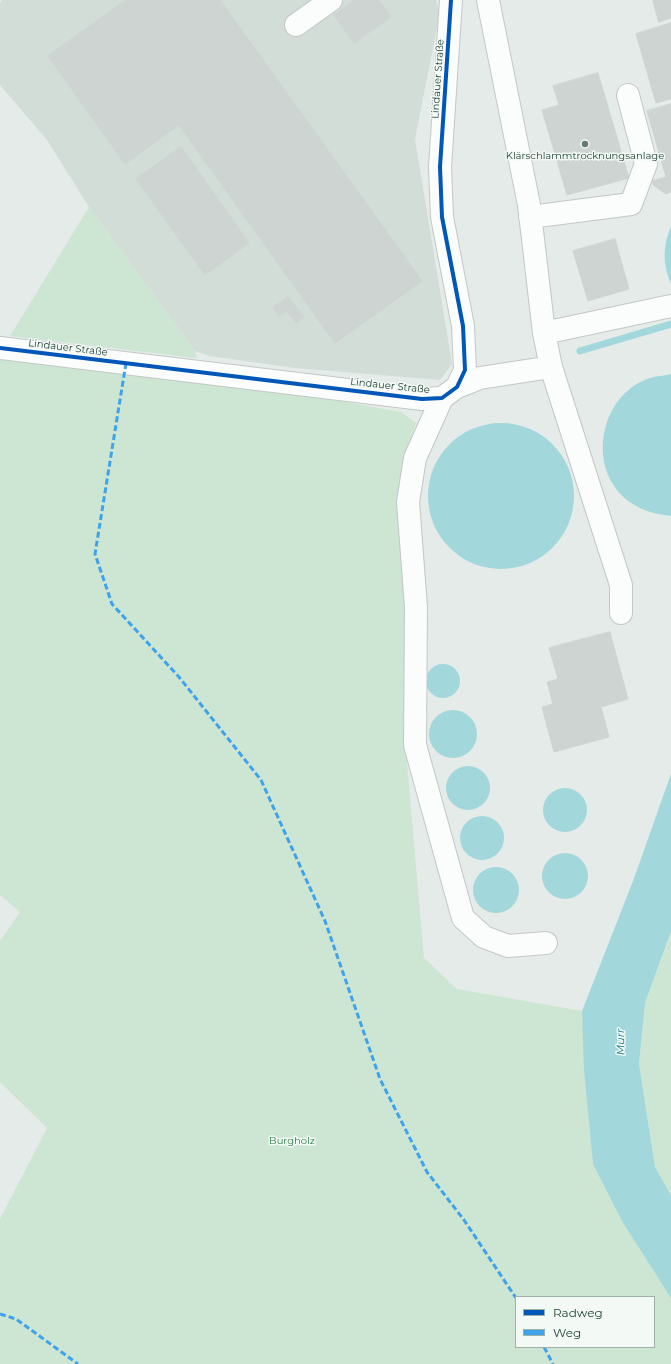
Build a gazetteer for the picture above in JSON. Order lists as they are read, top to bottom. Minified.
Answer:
{"streets":{"street":["Lindauer Straße"]},"water":["Murr"],"parks":["Burgholz"],"places":["Klärschlammtrocknungsanlage"],"legend":["Radweg","Weg"]}
